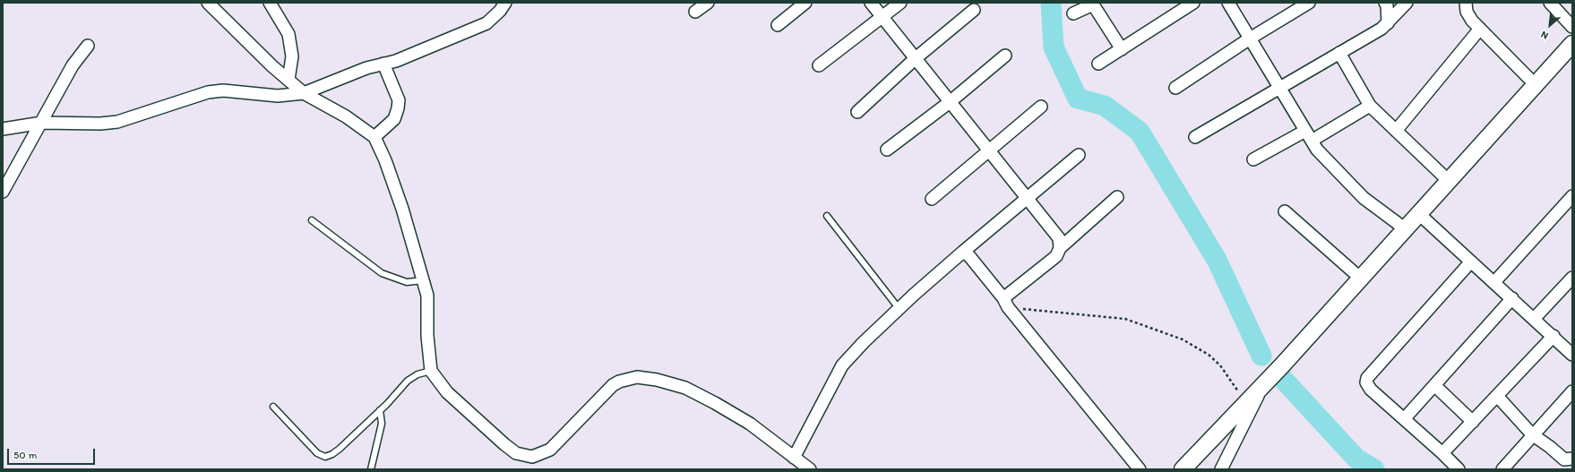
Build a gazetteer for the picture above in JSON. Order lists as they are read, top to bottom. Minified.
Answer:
{"scale_bar":"50 m","north":"bottom left"}
